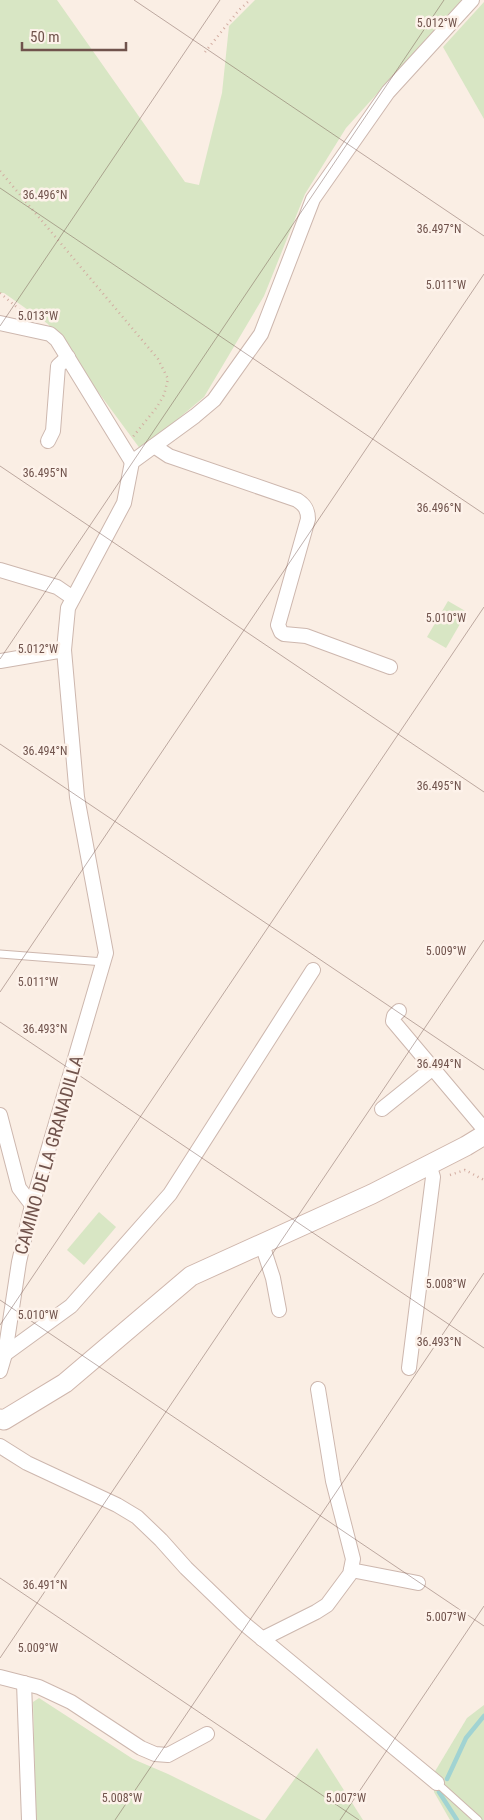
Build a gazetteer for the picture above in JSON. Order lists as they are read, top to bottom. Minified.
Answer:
{"streets":{"street":["CAMINO DE LA GRANADILLA"]},"scale_bar":"50 m","coordinates":["5.012°W","36.496°N","36.497°N","5.011°W","5.013°W","36.495°N","5.010°W","36.494°N","5.009°W","36.493°N","5.008°W","36.491°N","5.007°W"]}
